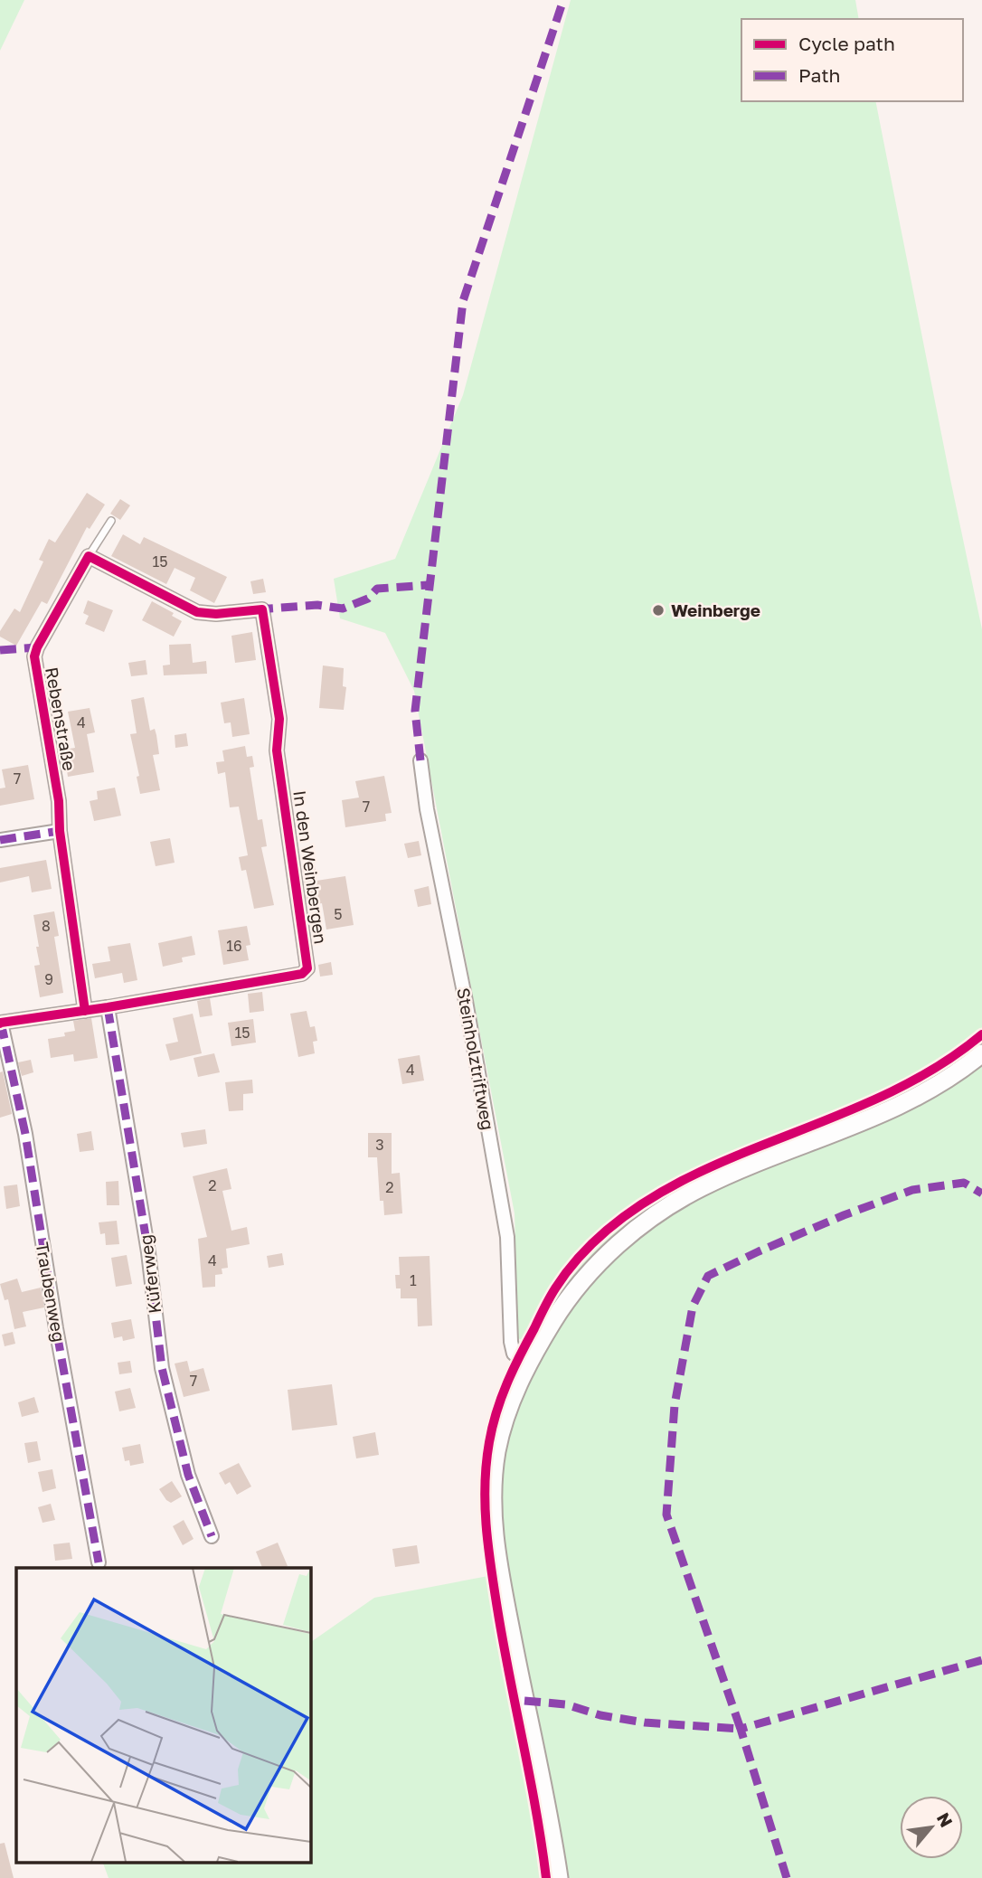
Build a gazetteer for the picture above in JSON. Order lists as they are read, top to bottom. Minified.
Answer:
{"streets":{"street":["Rebenstraße","In den Weinbergen","Steinholztriftweg","Küferweg","Traubenweg"]},"crossings":[["Rebenstraße","In den Weinbergen"],["In den Weinbergen","Küferweg"],["In den Weinbergen","Traubenweg"]],"places":["Weinberge"],"house_numbers":["15","4","7","7","5","8","16","9","15","4","3","2","2","4","1","7"],"legend":["Cycle path","Path"],"north":"top right"}
